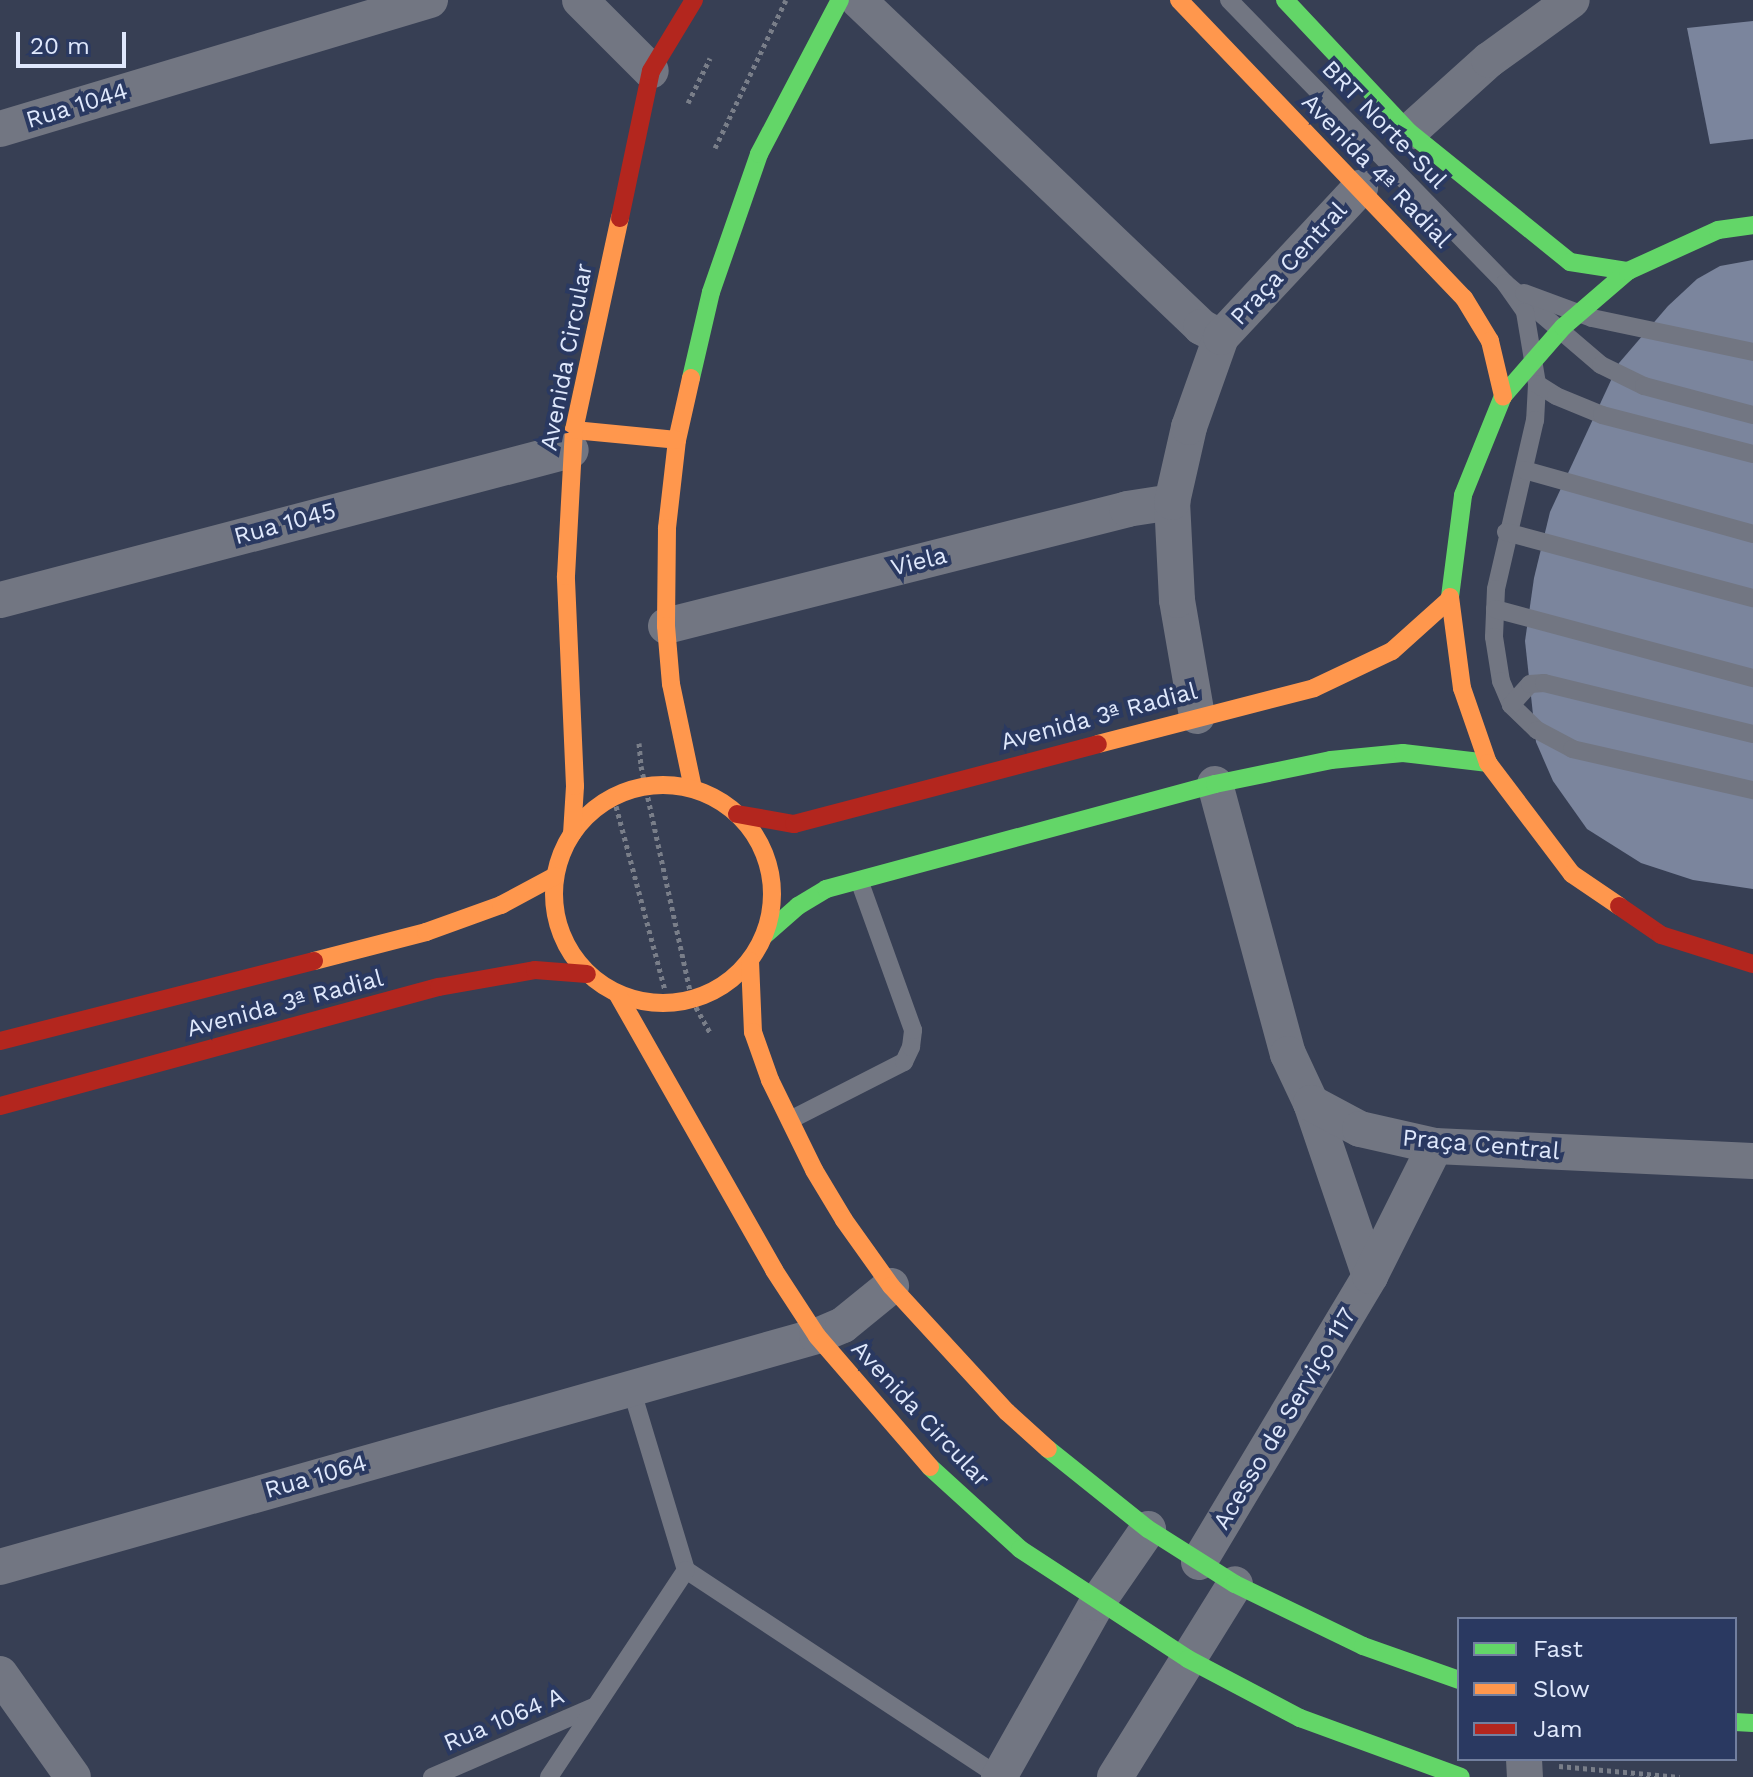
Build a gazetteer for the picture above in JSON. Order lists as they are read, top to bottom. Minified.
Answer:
{"streets":{"main road":["Avenida 4ª Radial","Avenida Circular","Avenida 3ª Radial"],"street":["Rua 1044","Praça Central","Rua 1045","Viela","Acesso de Serviço 117","Rua 1064"],"lane":["BRT Norte-Sul","Rua 1064 A"]},"crossings":[["Avenida 4ª Radial","Praça Central"],["Praça Central","Viela"],["Praça Central","Avenida 3ª Radial"],["Praça Central","Acesso de Serviço 117"],["Avenida Circular","Rua 1045"],["Avenida Circular","Rua 1064"]],"legend":["Fast","Slow","Jam"],"scale_bar":"20 m"}
